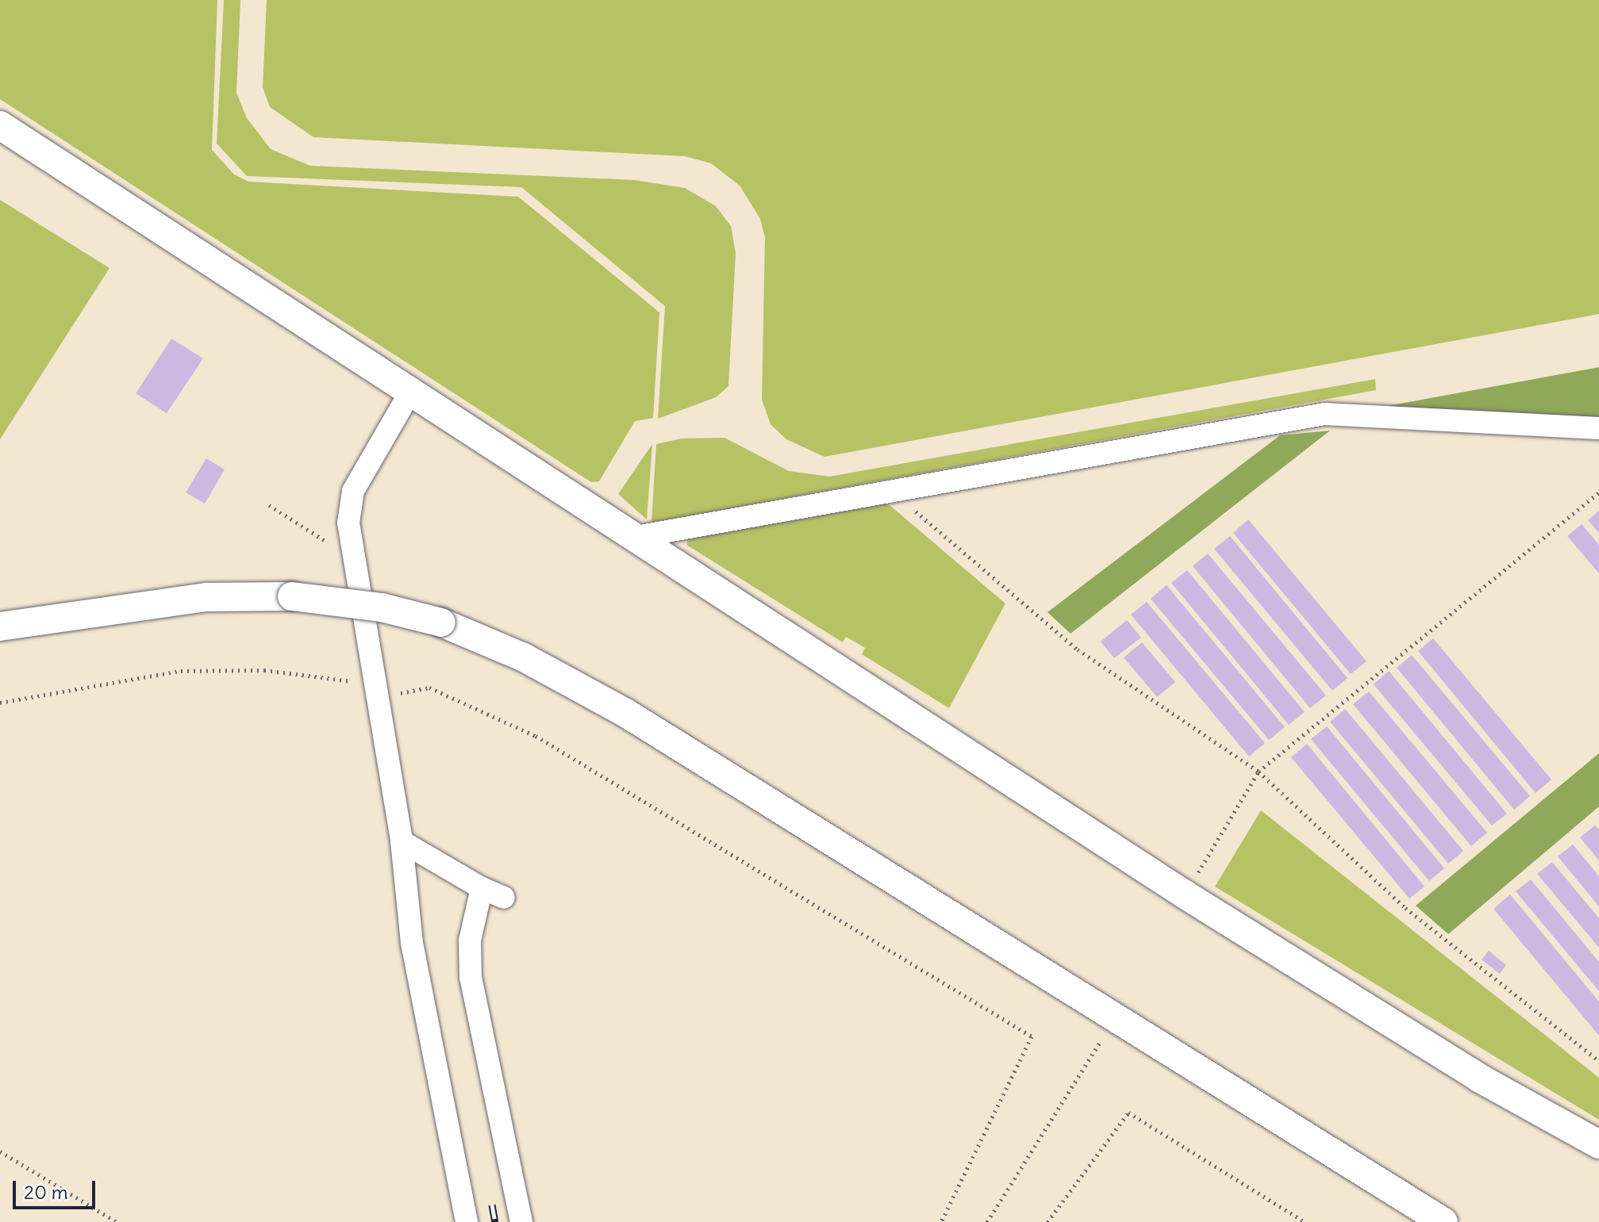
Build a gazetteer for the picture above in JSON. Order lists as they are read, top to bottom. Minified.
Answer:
{"scale_bar":"20 m"}
